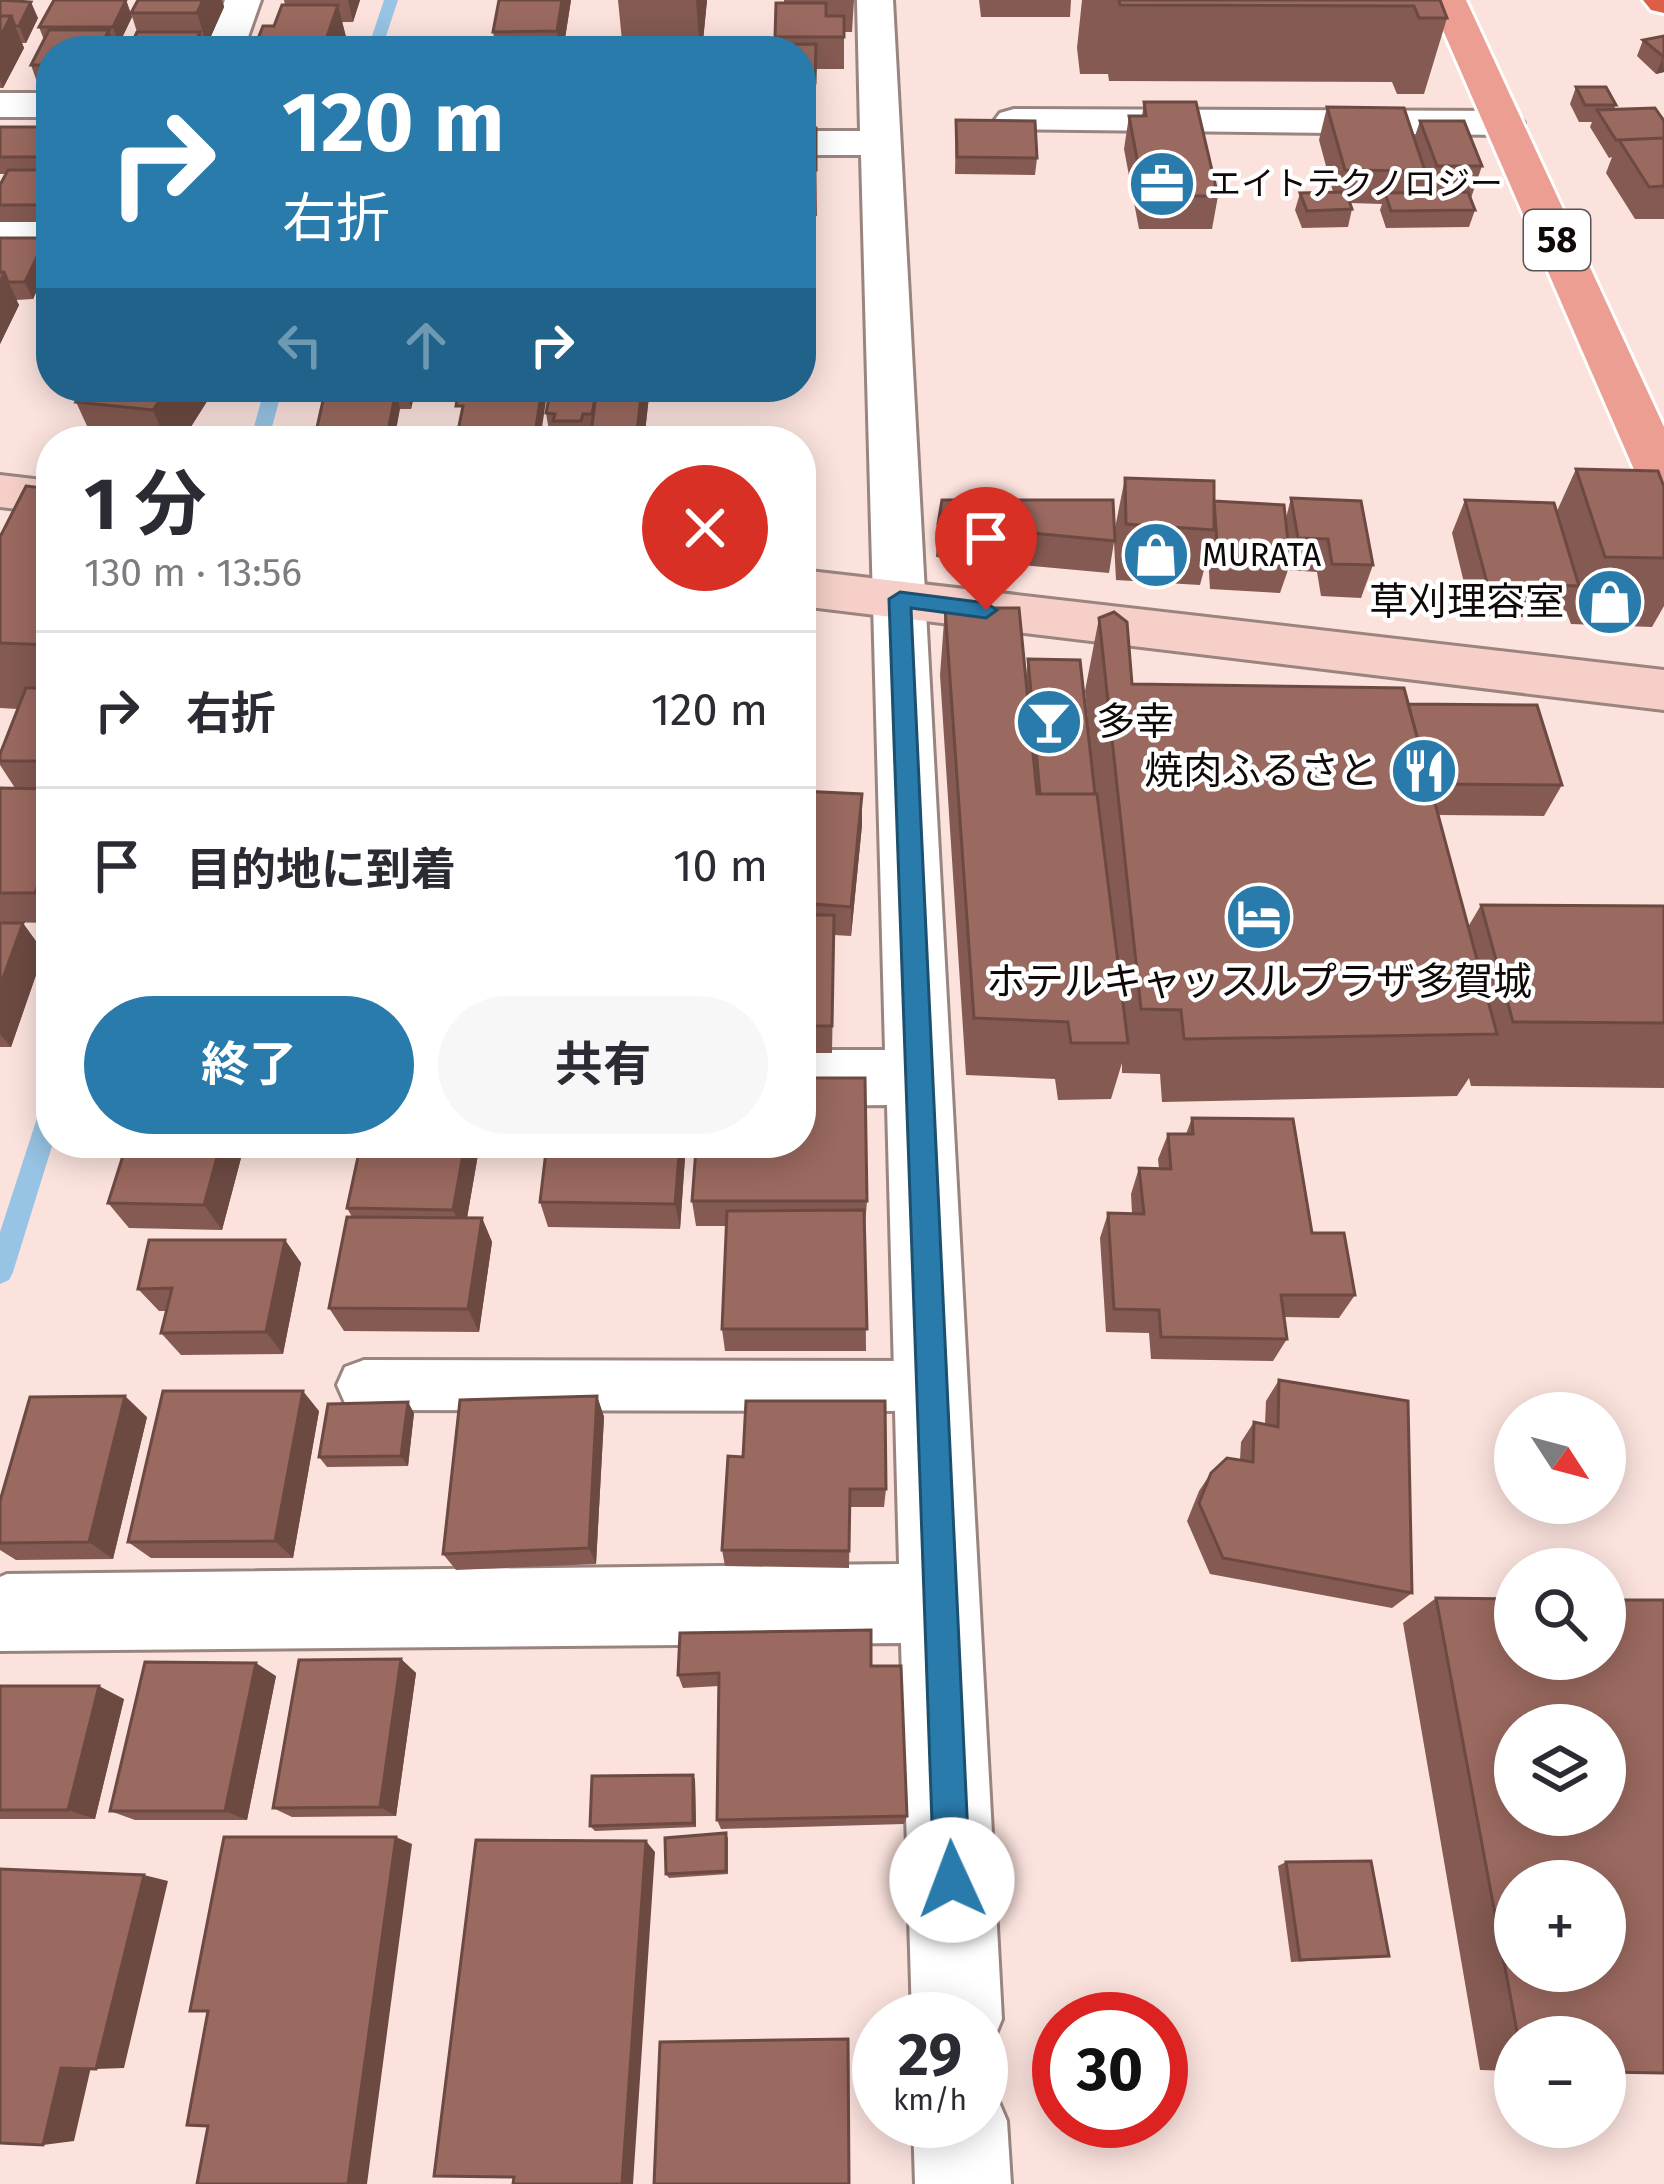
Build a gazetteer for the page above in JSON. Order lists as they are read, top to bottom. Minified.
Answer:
{"streets":{"main road":["58"]},"places":{"office":["エイトテクノロジー"],"shop":["MURATA","草刈理容室"],"bar":["多幸"],"restaurant":["焼肉ふるさと"],"hotel":["ホテルキャッスルプラザ多賀城"]},"north":"bottom right","page":{"turn":["120 m","右折"],"heading":["1 分","130 m · 13:56"],"list":[{"name":"右折","value":"120 m"},{"name":"目的地に到着","value":"10 m"}],"buttons":["終了","共有"],"map_buttons":["+","−"],"speed":"29 km/h","limit":"30"}}
